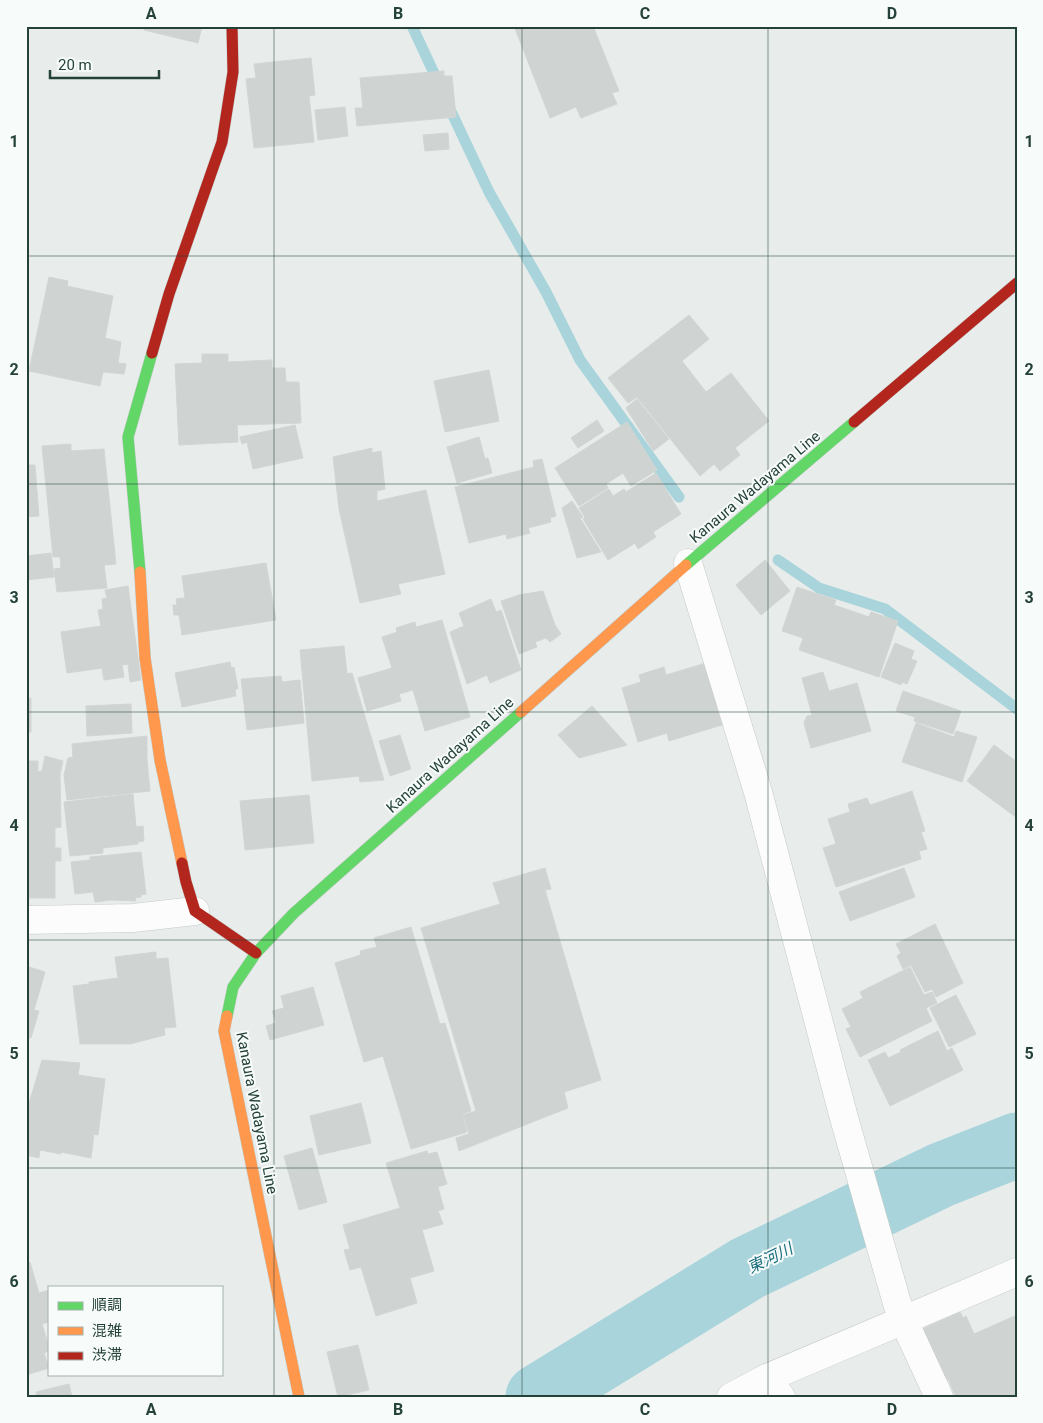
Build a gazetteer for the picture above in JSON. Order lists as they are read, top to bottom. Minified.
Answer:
{"streets":{"main road":["Kanaura Wadayama Line"]},"water":["東河川"],"legend":["順調","混雑","渋滞"],"scale_bar":"20 m","grid":{"columns":["A","B","C","D"],"rows":["1","2","3","4","5","6"]}}
